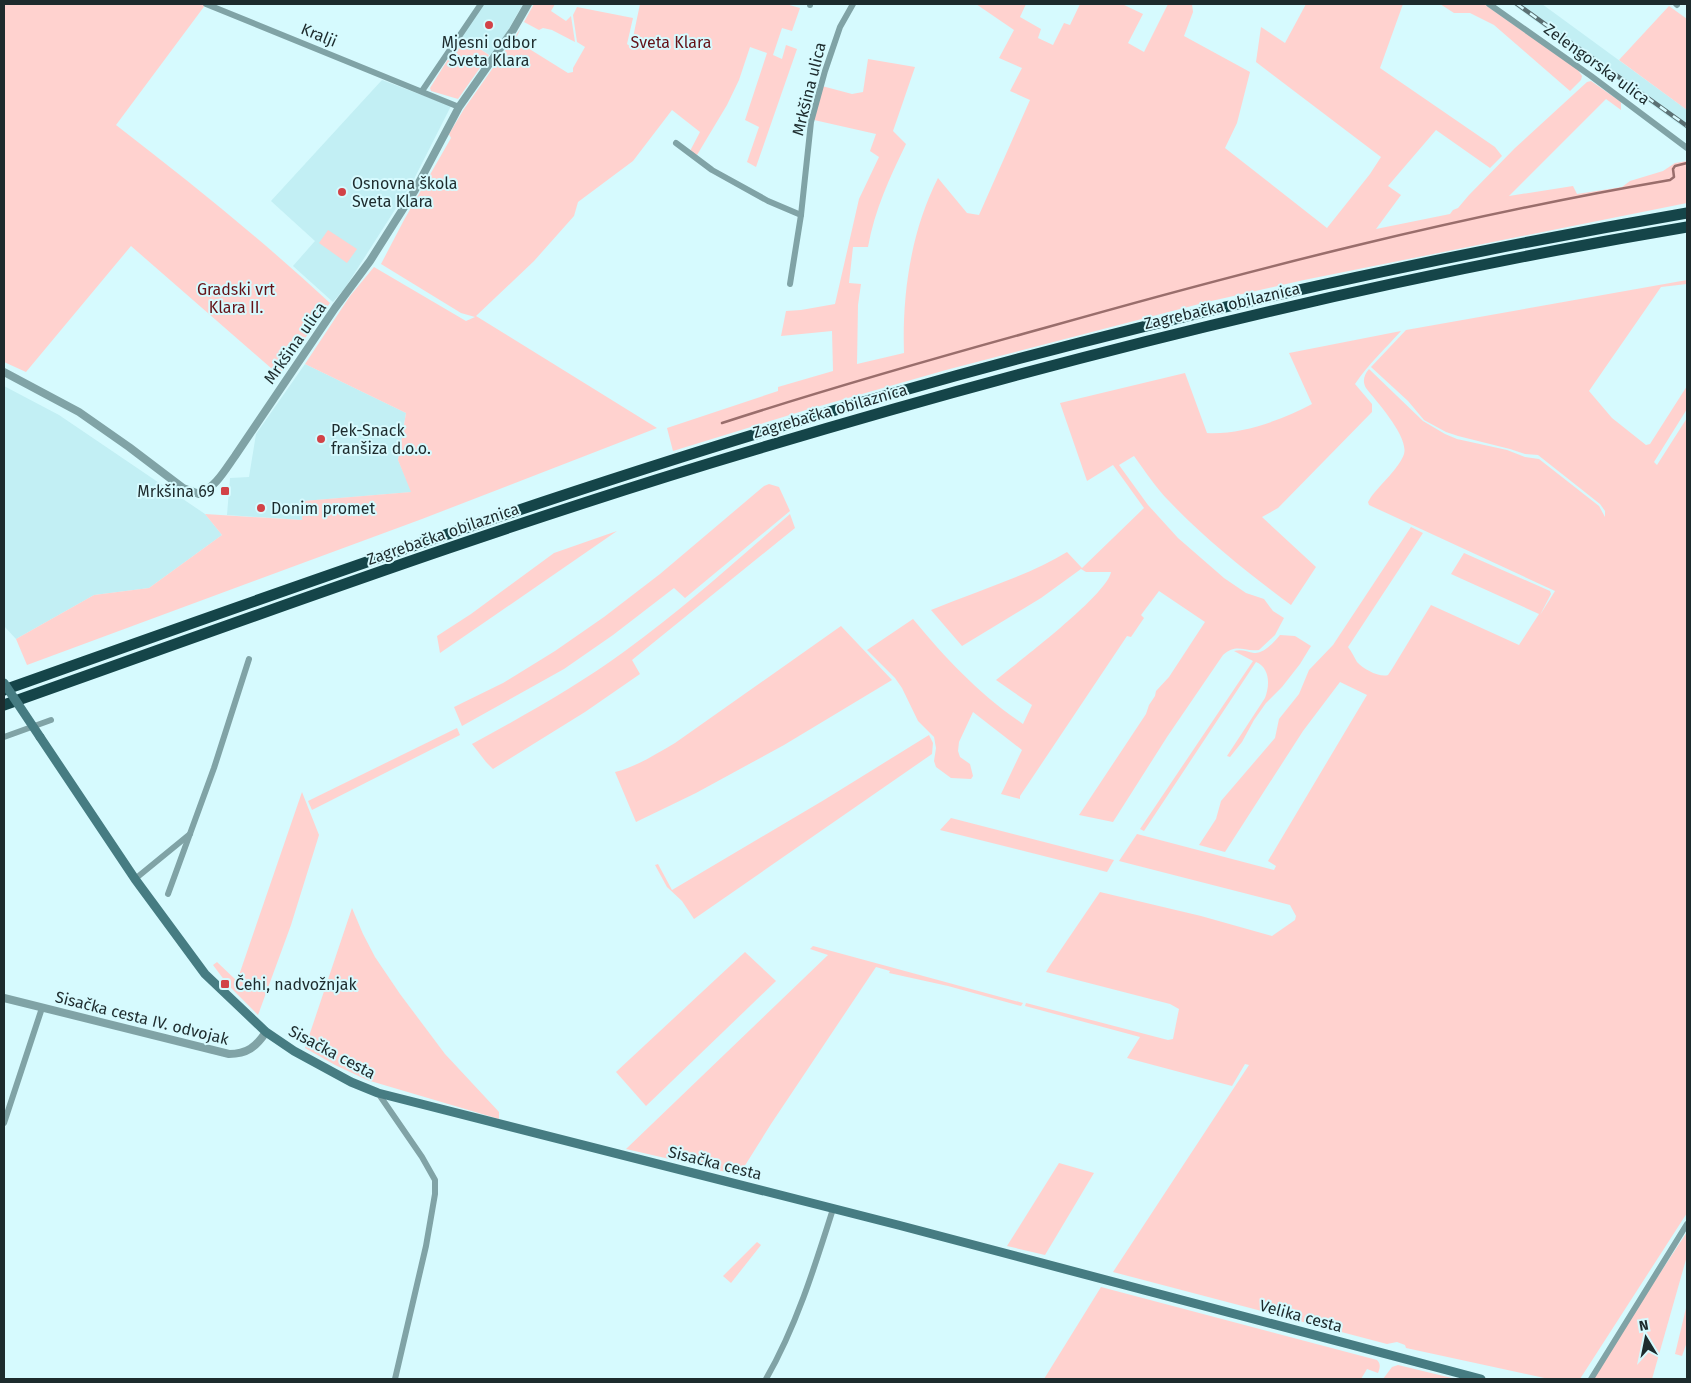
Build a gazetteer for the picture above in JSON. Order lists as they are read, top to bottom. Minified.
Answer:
{"streets":{"highway":["Zagrebačka obilaznica"],"main road":["Sisačka cesta","Velika cesta"],"street":["Kralji","Zelengorska ulica","Mrkšina ulica","Sisačka cesta IV. odvojak"]},"crossings":[["Kralji","Mrkšina ulica"],["Sisačka cesta IV. odvojak","Sisačka cesta"],["Sisačka cesta","Velika cesta"]],"parks":["Sveta Klara","Gradski vrt Klara II."],"places":{"other":["Mjesni odbor Sveta Klara","Osnovna škola Sveta Klara","Pek-Snack franšiza d.o.o.","Donim promet"],"transit":["Mrkšina 69","Čehi, nadvožnjak"]},"north":"top"}
